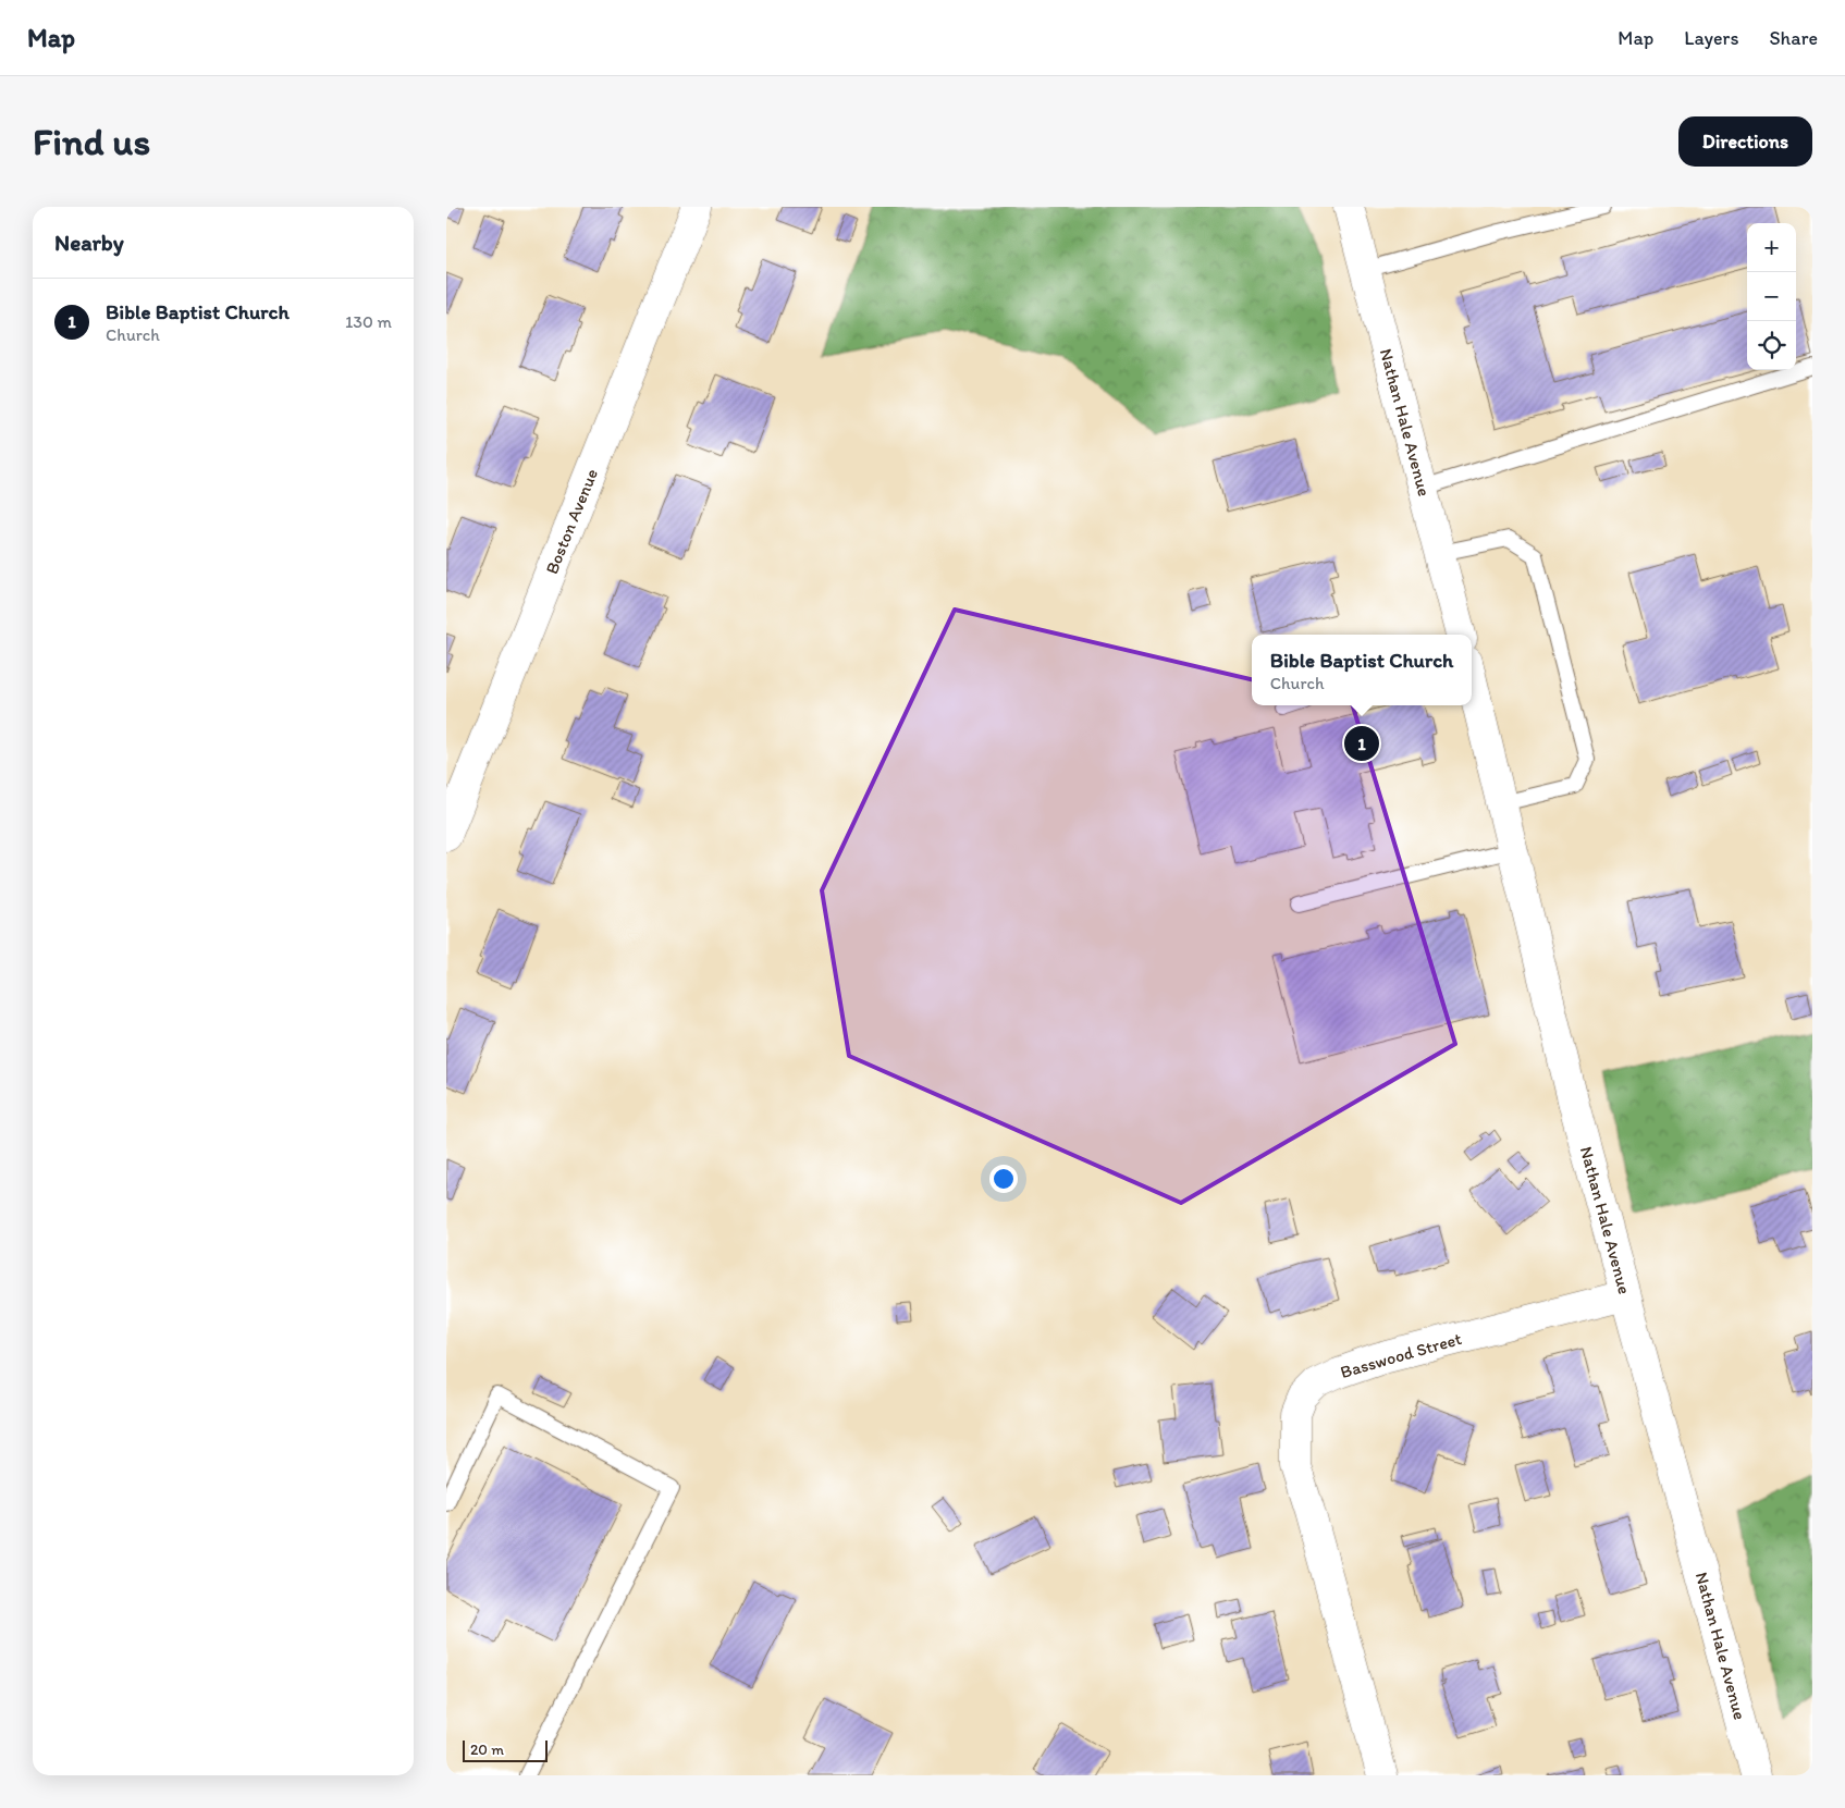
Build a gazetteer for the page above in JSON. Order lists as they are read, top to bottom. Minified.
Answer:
{"streets":{"street":["Nathan Hale Avenue","Boston Avenue","Basswood Street"]},"crossings":[["Nathan Hale Avenue","Basswood Street"]],"scale_bar":"20 m","page":{"header":"Map","nav":["Map","Layers","Share"],"buttons":"Directions","title":"Find us","heading":"Nearby","map_buttons":["+","−"],"list":[{"mark":"1","name":"Bible Baptist Church","note":"Church","value":"130 m"}],"popup":["Bible Baptist Church","Church"],"pins":"1","scale":"20 m"}}
